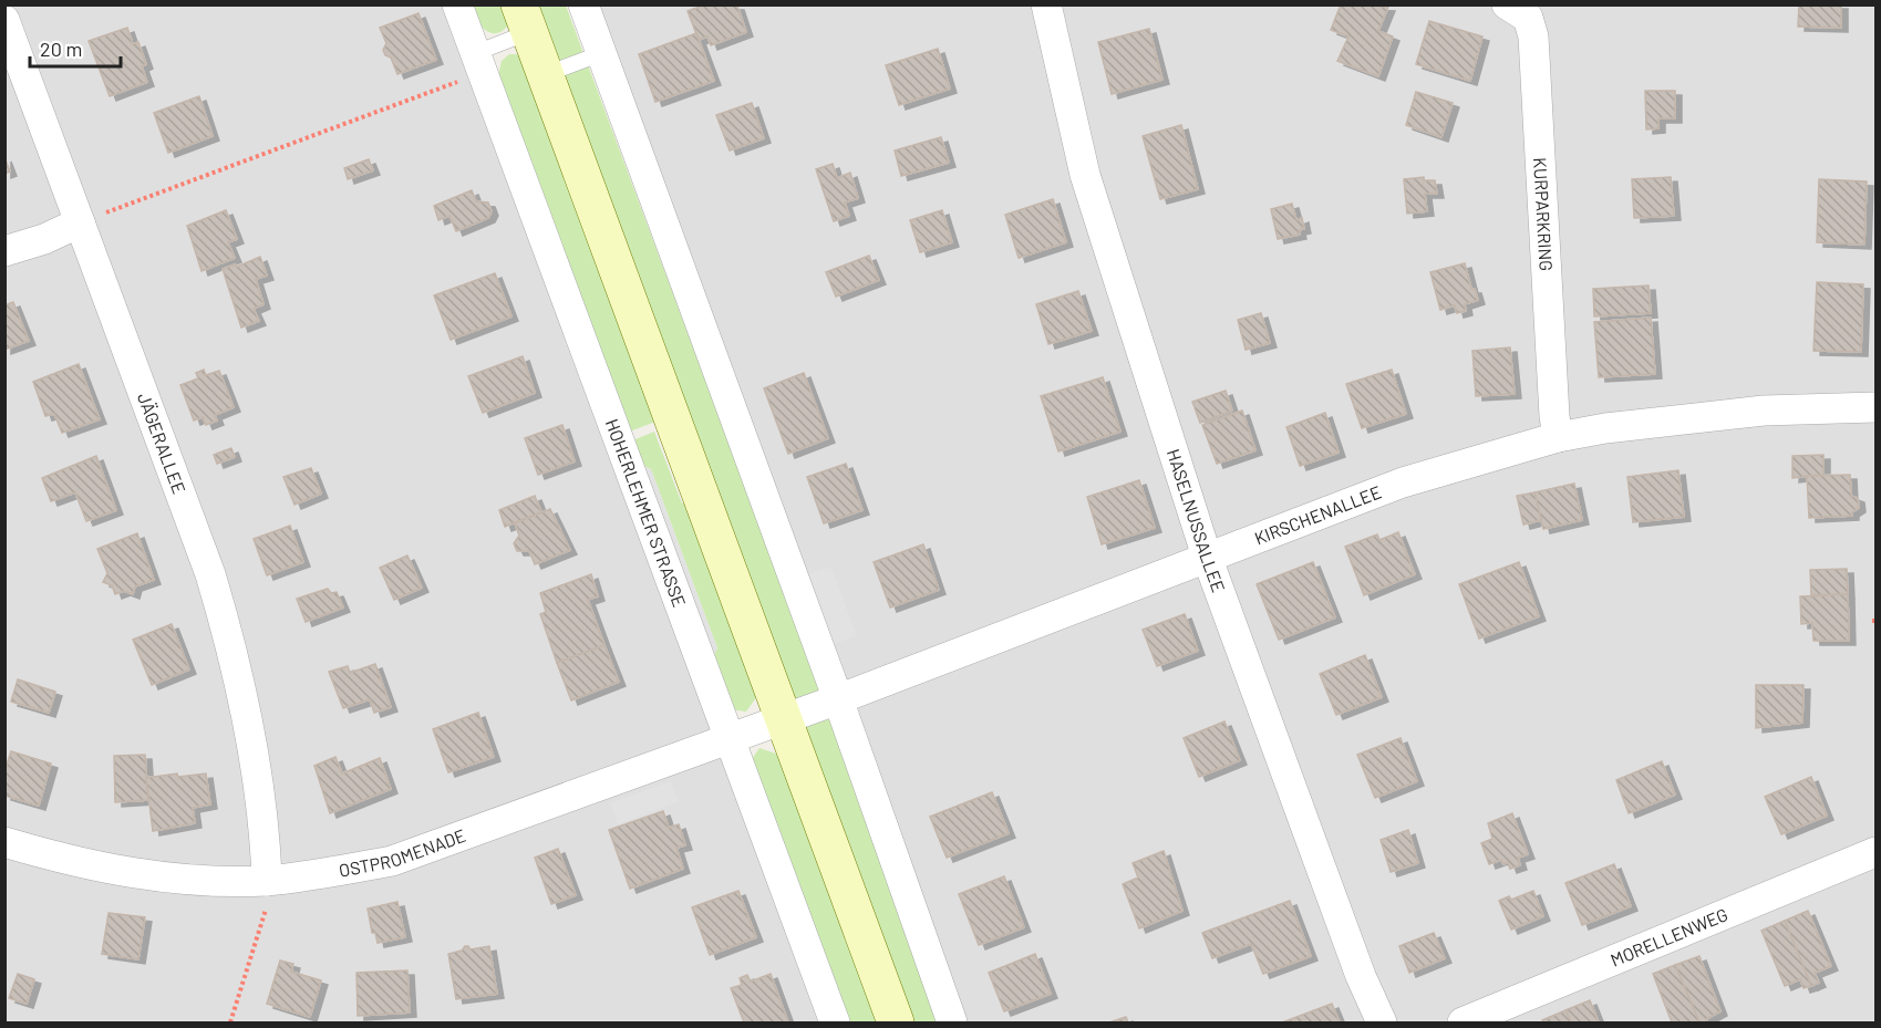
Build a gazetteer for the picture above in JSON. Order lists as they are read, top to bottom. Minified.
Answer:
{"streets":{"street":["KURPARKRING","JÄGERALLEE","HOHERLEHMER STRASSE","KIRSCHENALLEE","HASELNUSSALLEE","OSTPROMENADE","MORELLENWEG"]},"crossings":[["KURPARKRING","KIRSCHENALLEE"],["JÄGERALLEE","OSTPROMENADE"],["HOHERLEHMER STRASSE","OSTPROMENADE"],["KIRSCHENALLEE","HASELNUSSALLEE"],["KIRSCHENALLEE","OSTPROMENADE"]],"scale_bar":"20 m"}
